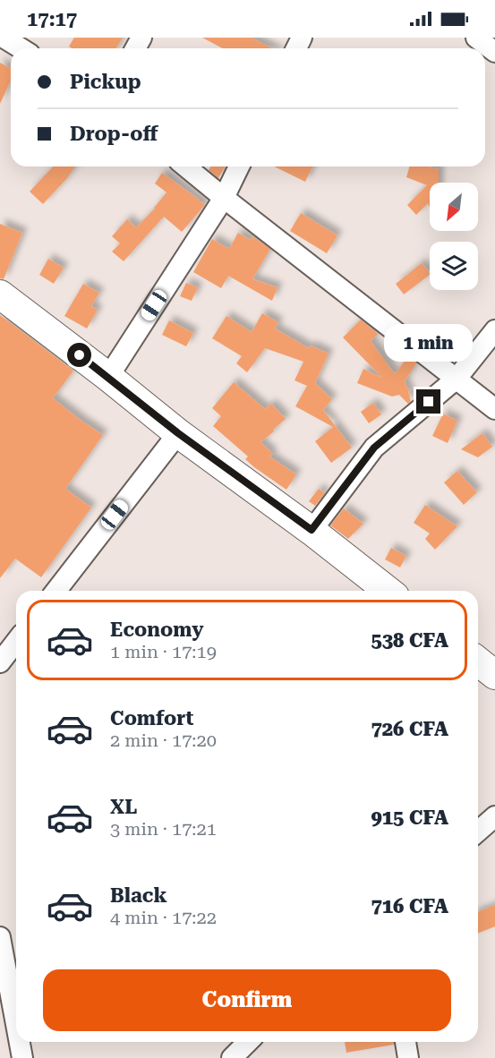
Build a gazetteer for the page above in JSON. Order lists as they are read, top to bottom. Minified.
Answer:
{"north":"bottom left","page":{"status":"17:17","banner":["Pickup","Drop-off"],"bubble":"1 min","list":[{"name":"Economy","note":"1 min · 17:19","value":"538 CFA"},{"name":"Comfort","note":"2 min · 17:20","value":"726 CFA"},{"name":"XL","note":"3 min · 17:21","value":"915 CFA"},{"name":"Black","note":"4 min · 17:22","value":"716 CFA"}],"buttons":"Confirm"}}
